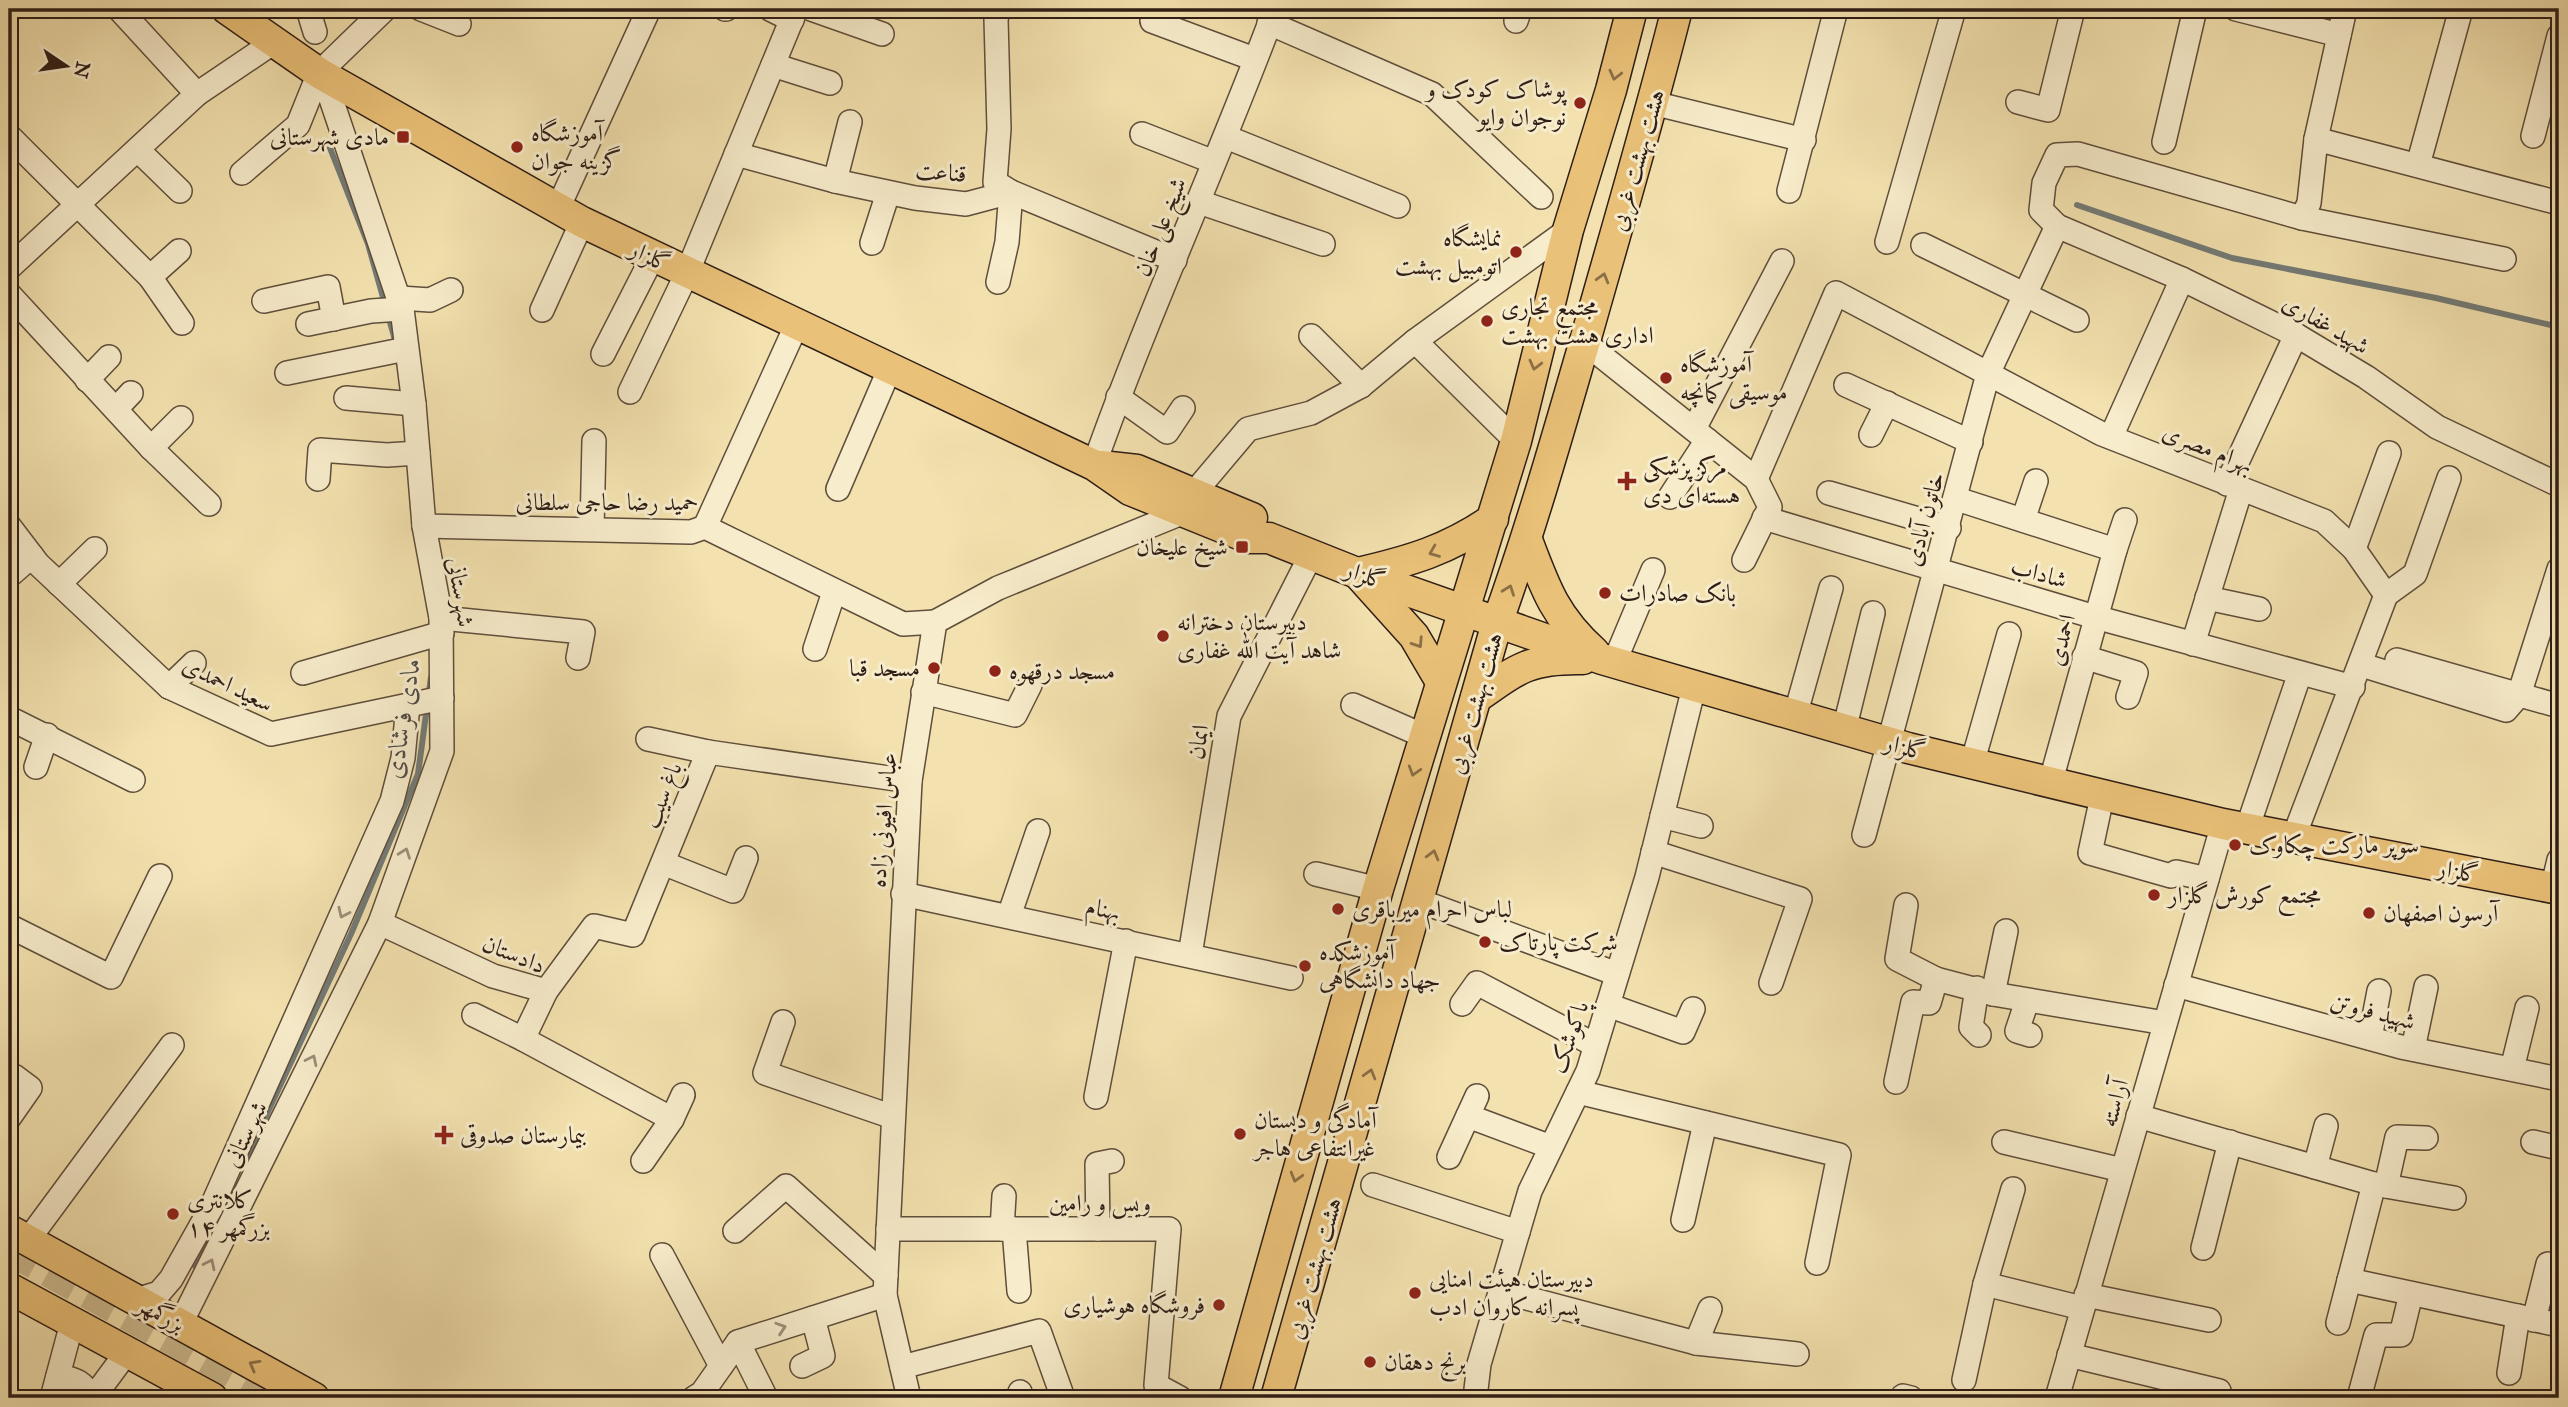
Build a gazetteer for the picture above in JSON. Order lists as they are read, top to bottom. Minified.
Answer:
{"streets":{"main road":["هشت بهشت غربی","گلزار","بزرگمهر"],"street":["قناعت","شیخ علی خان","شهید غفاری","بهرام مصری","حمید رضا حاجی سلطانی","خاتون آبادی","شاداب","شهرستانی","احمدی","سعید احمدی","ایمان","باغ سیب","عباس افیونی زاده","بهنام","دادستان","شهید فروتن","پاکوشک","آراسته","ویس و رامین"]},"crossings":[["هشت بهشت غربی","گلزار"],["شیخ علی خان","گلزار"],["گلزار","خاتون آبادی"],["گلزار","شهرستانی"],["گلزار","احمدی"],["گلزار","ایمان"],["گلزار","پاکوشک"],["گلزار","آراسته"],["شهید غفاری","خاتون آبادی"],["بهرام مصری","خاتون آبادی"],["حمید رضا حاجی سلطانی","شهرستانی"],["حمید رضا حاجی سلطانی","عباس افیونی زاده"],["خاتون آبادی","شاداب"],["شاداب","احمدی"],["شهرستانی","سعید احمدی"],["شهرستانی","دادستان"],["شهرستانی","بزرگمهر"],["ایمان","بهنام"],["باغ سیب","عباس افیونی زاده"],["باغ سیب","دادستان"],["عباس افیونی زاده","بهنام"],["عباس افیونی زاده","ویس و رامین"],["شهید فروتن","آراسته"]],"water":["مادی فرشادی"],"places":{"other":["پوشاک کودک و نوجوان وایو","آموزشگاه گزینه جوان","نمایشگاه اتومبیل بهشت","مجتمع تجاری اداری هشت بهشت","آموزشگاه موسیقی کمانچه","بانک صادرات","دبیرستان دخترانه شاهد آیت الله غفاری","مسجد قبا","مسجد درقهوه","سوپر مارکت چکاوک","مجتمع کورش گلزار","لباس احرام میرباقری","آرسون اصفهان","شرکت پارتاک","آموزشکده جهاد دانشگاهی","آمادگی و دبستان غیرانتفاعی هاجر","کلانتری ۱۴ بزرگمهر","دبیرستان هیئت امنایی پسرانه کاروان ادب","فروشگاه هوشیاری","برنج دهقان"],"transit":["مادی شهرستانی","شیخ علیخان"],"health":["مرکز پزشکی هسته‌ای دی","بیمارستان صدوقی"]},"north":"right"}
